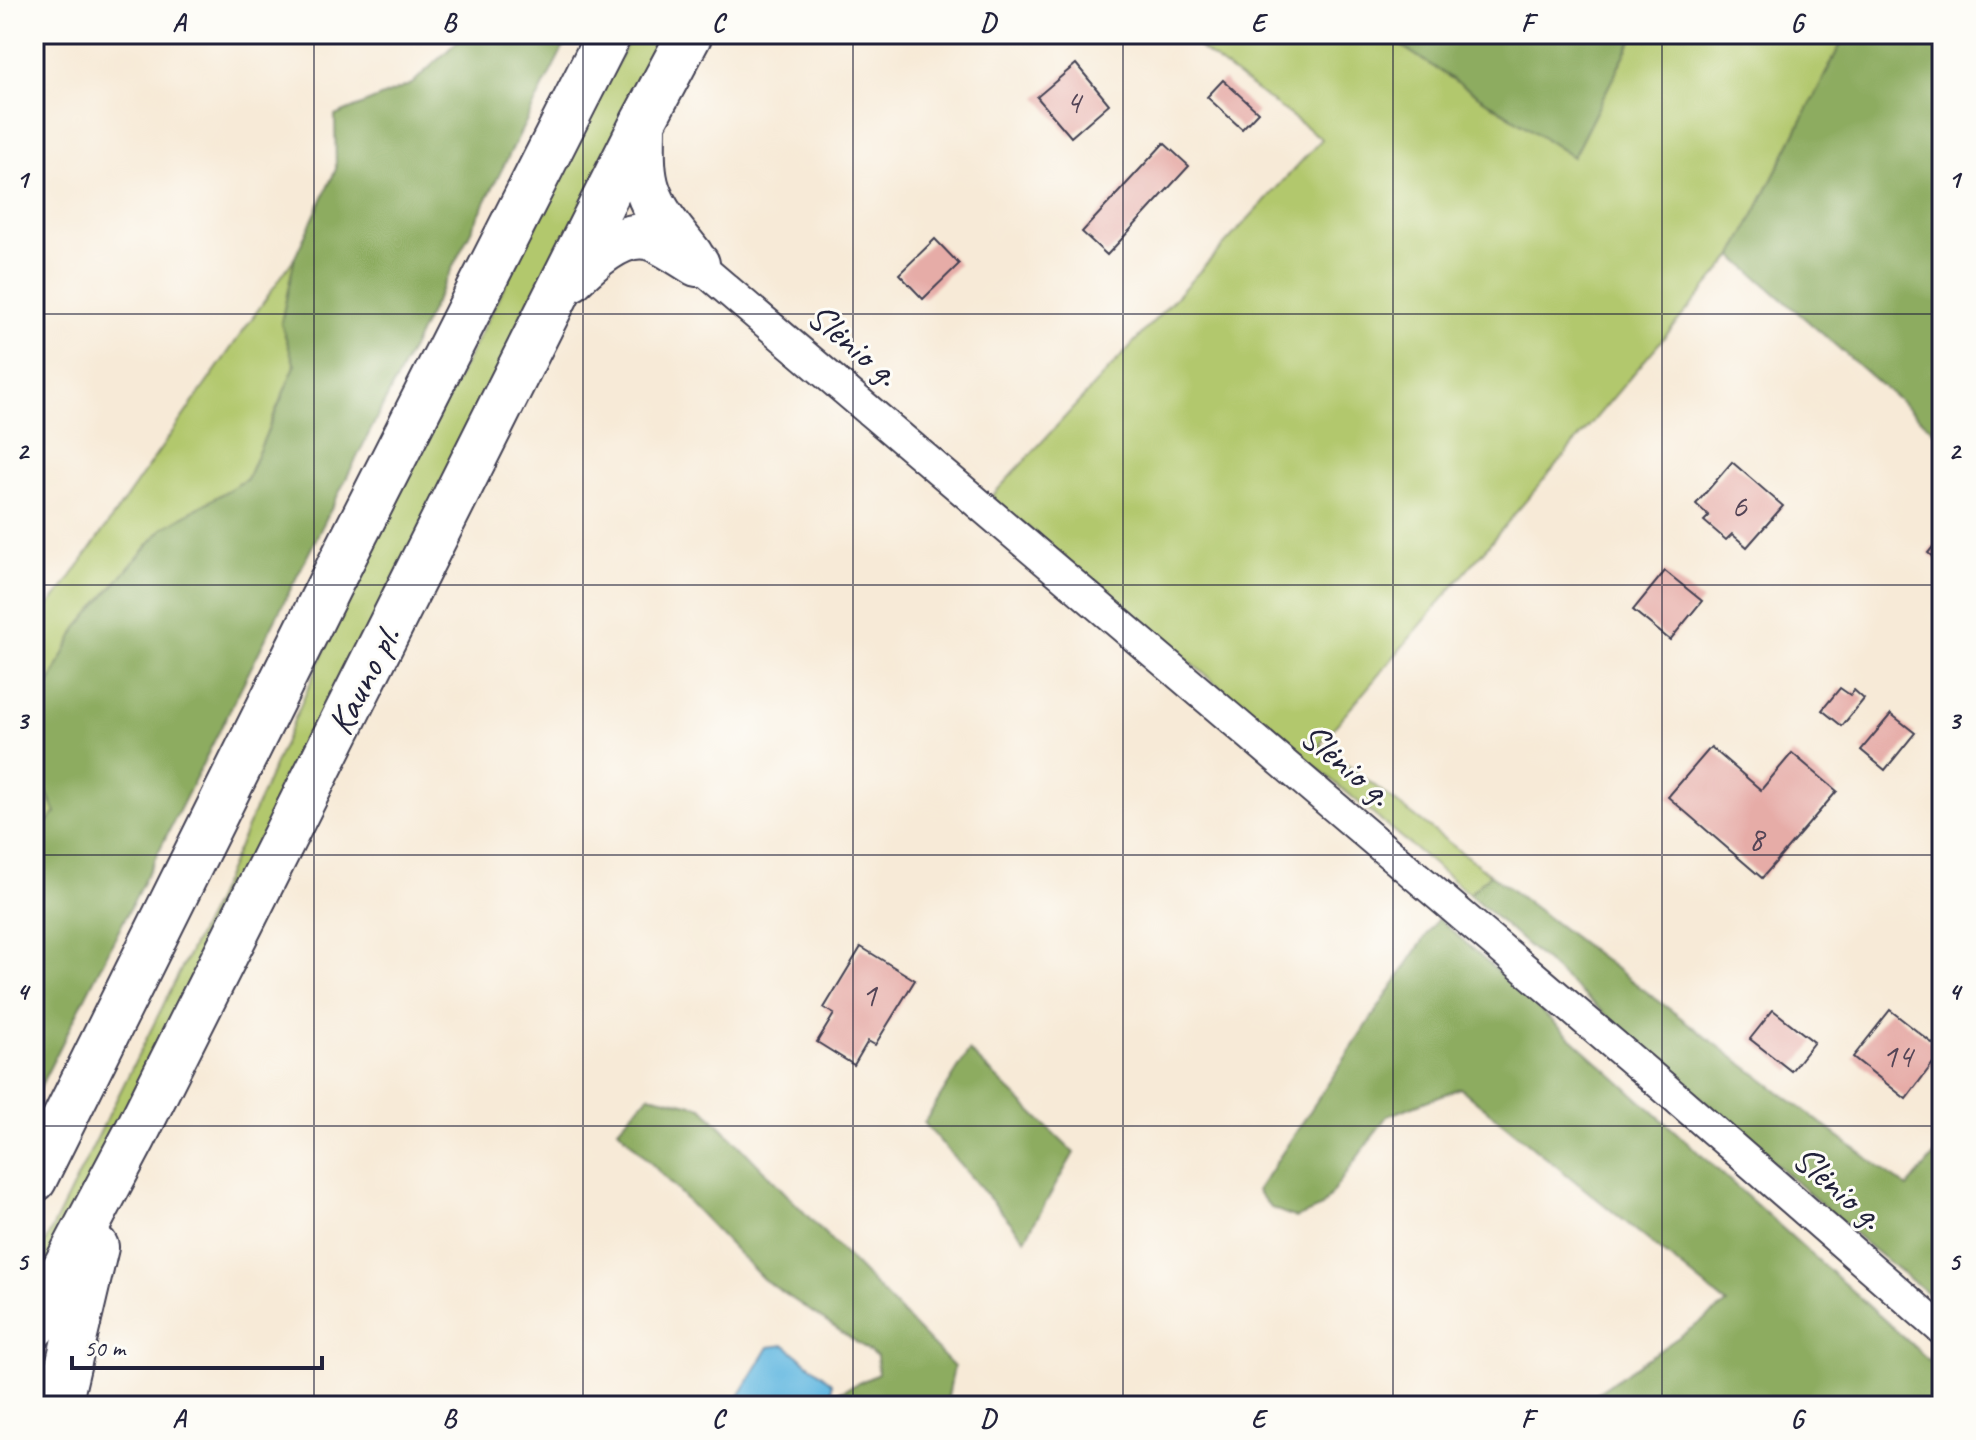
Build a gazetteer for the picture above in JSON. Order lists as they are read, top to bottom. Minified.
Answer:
{"streets":{"highway":["Kauno pl."],"street":["Slėnio g."]},"house_numbers":["4","6","8","1","14"],"scale_bar":"50 m","grid":{"columns":["A","B","C","D","E","F","G"],"rows":["1","2","3","4","5"]}}
